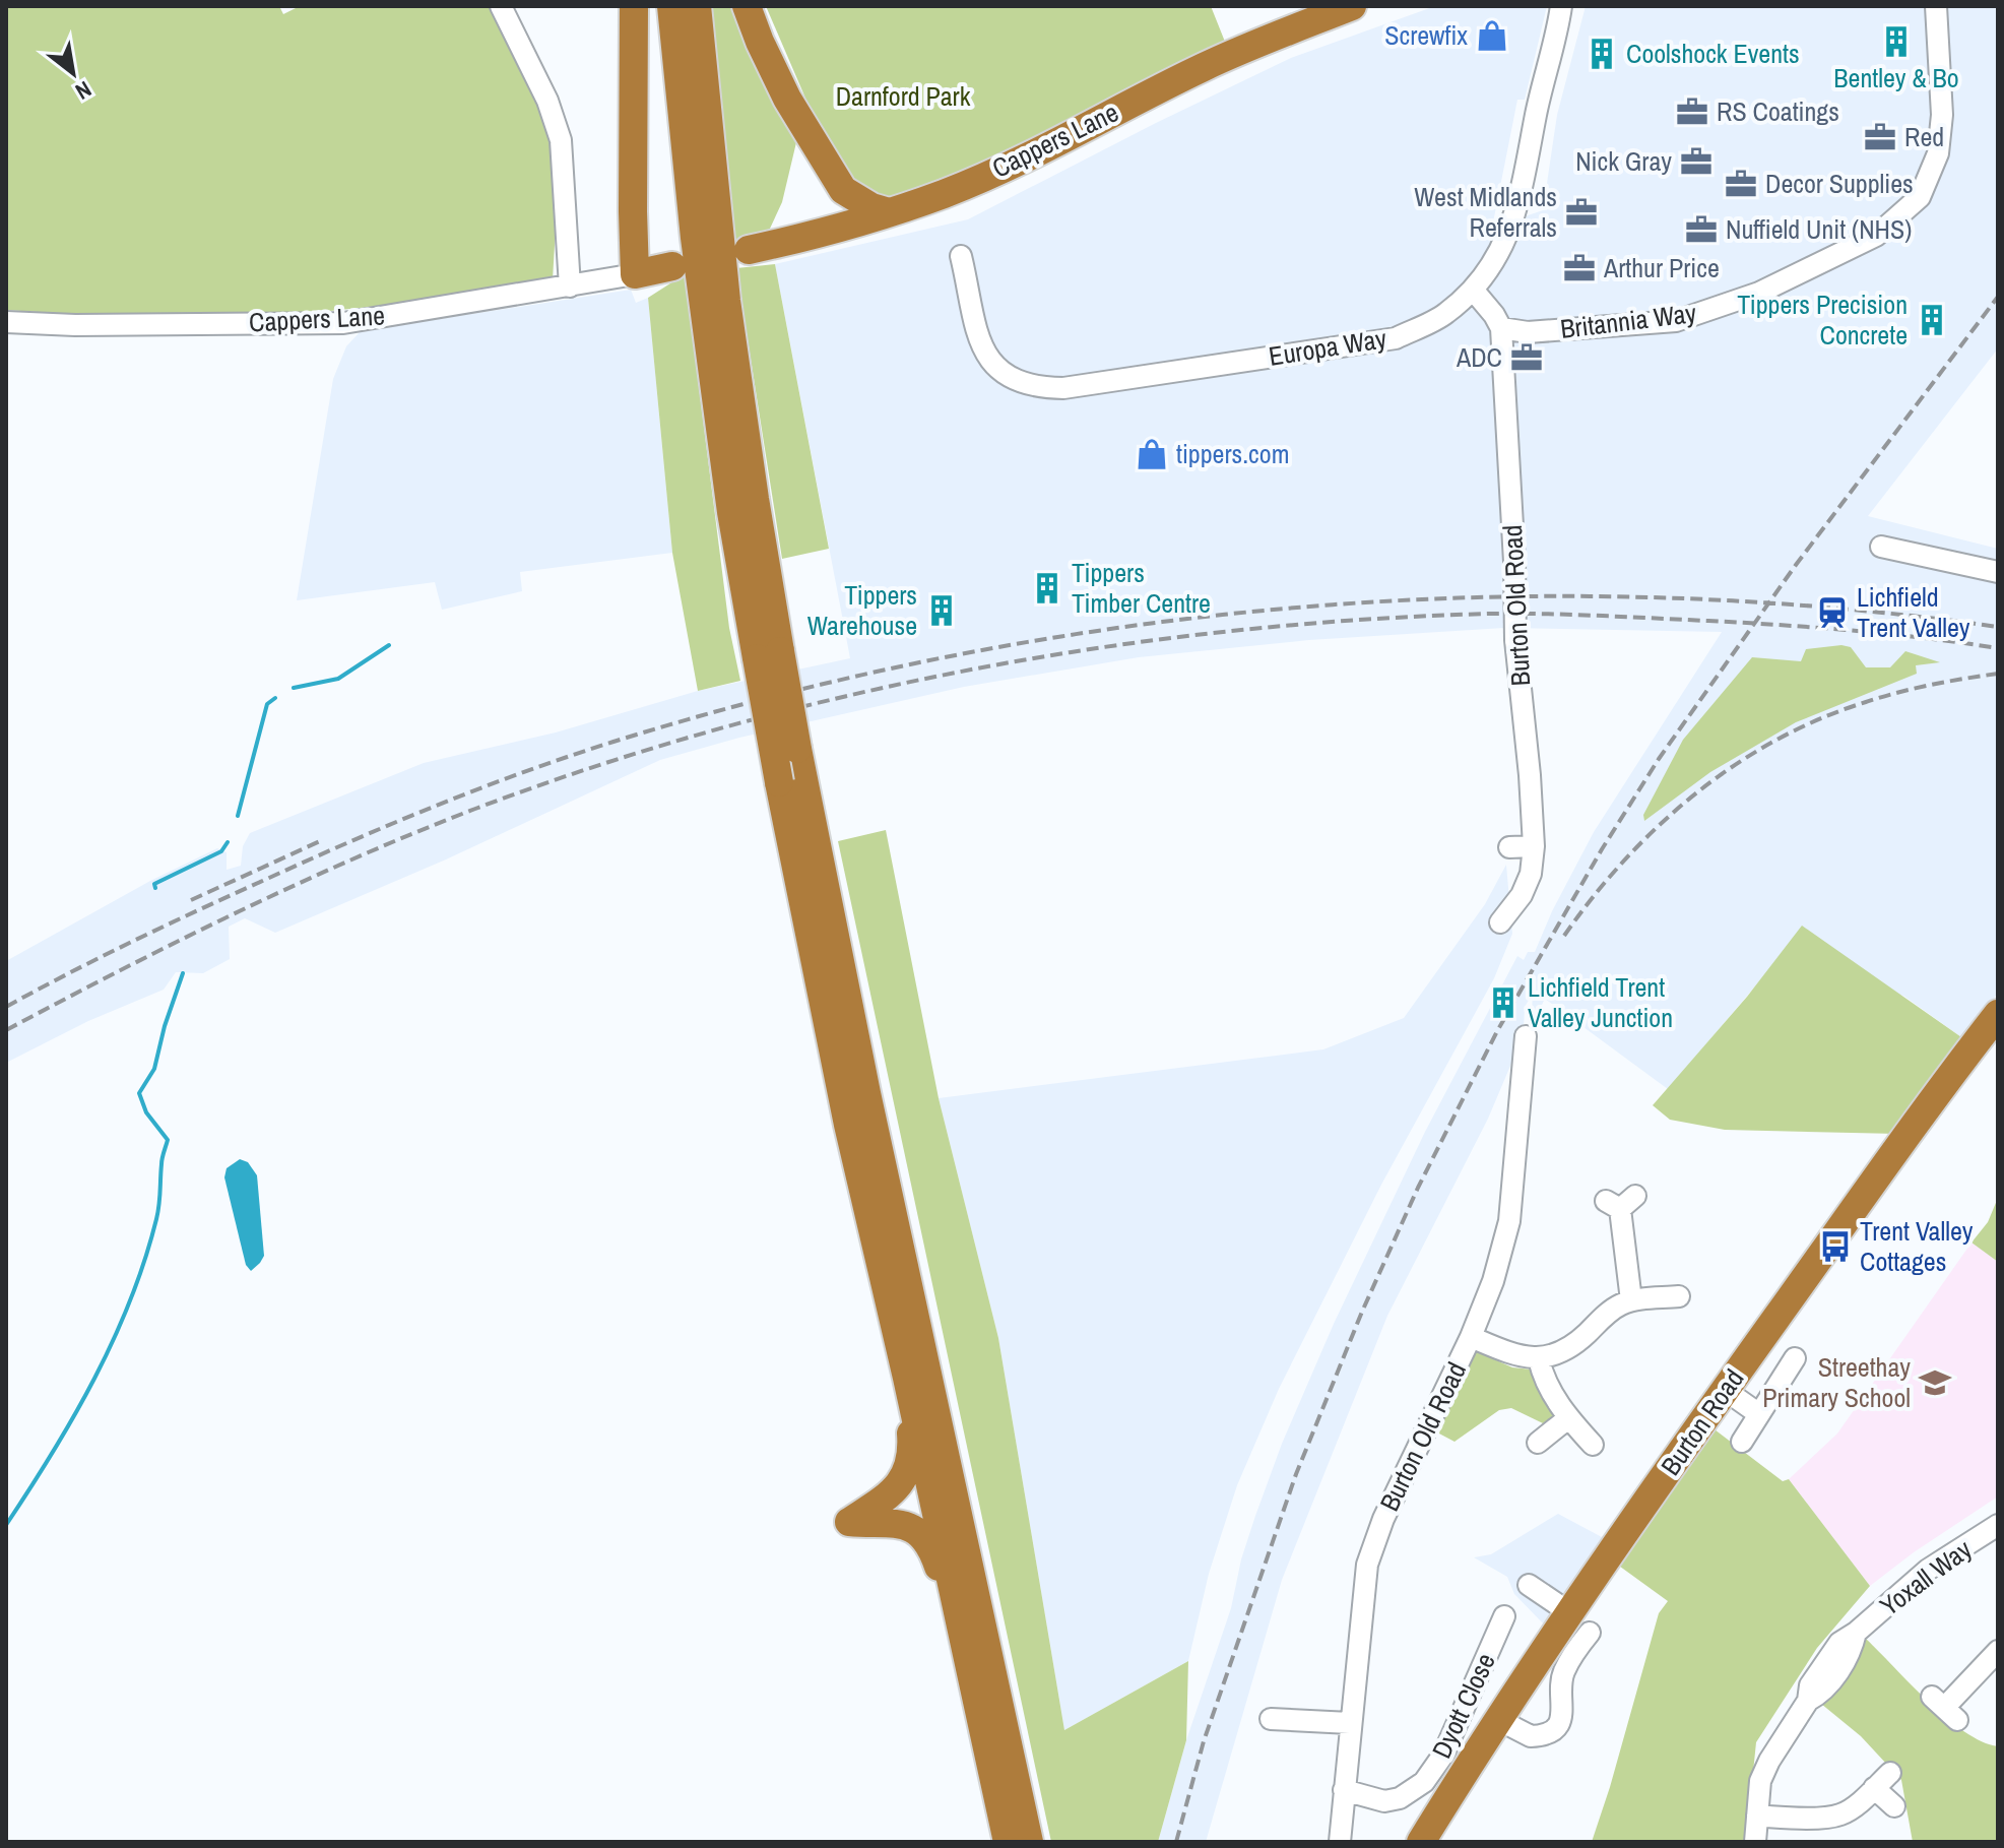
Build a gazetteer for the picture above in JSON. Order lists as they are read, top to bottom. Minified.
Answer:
{"streets":{"highway":["Cappers Lane","Burton Road"],"street":["Britannia Way","Europa Way","Burton Old Road","Yoxall Way","Dyott Close"]},"crossings":[["Britannia Way","Burton Old Road"],["Burton Old Road","Dyott Close"]],"parks":["Darnford Park"],"places":{"shop":["Screwfix","tippers.com"],"building":["Bentley & Bo","Coolshock Events","Tippers Precision Concrete","Tippers Timber Centre","Tippers Warehouse","Lichfield Trent Valley Junction"],"office":["RS Coatings","Red","Nick Gray","Decor Supplies","West Midlands Referrals","Nuffield Unit (NHS)","Arthur Price","ADC"],"station":["Lichfield Trent Valley"],"bus stop":["Trent Valley Cottages"],"school or university":["Streethay Primary School"]},"north":"bottom right"}
